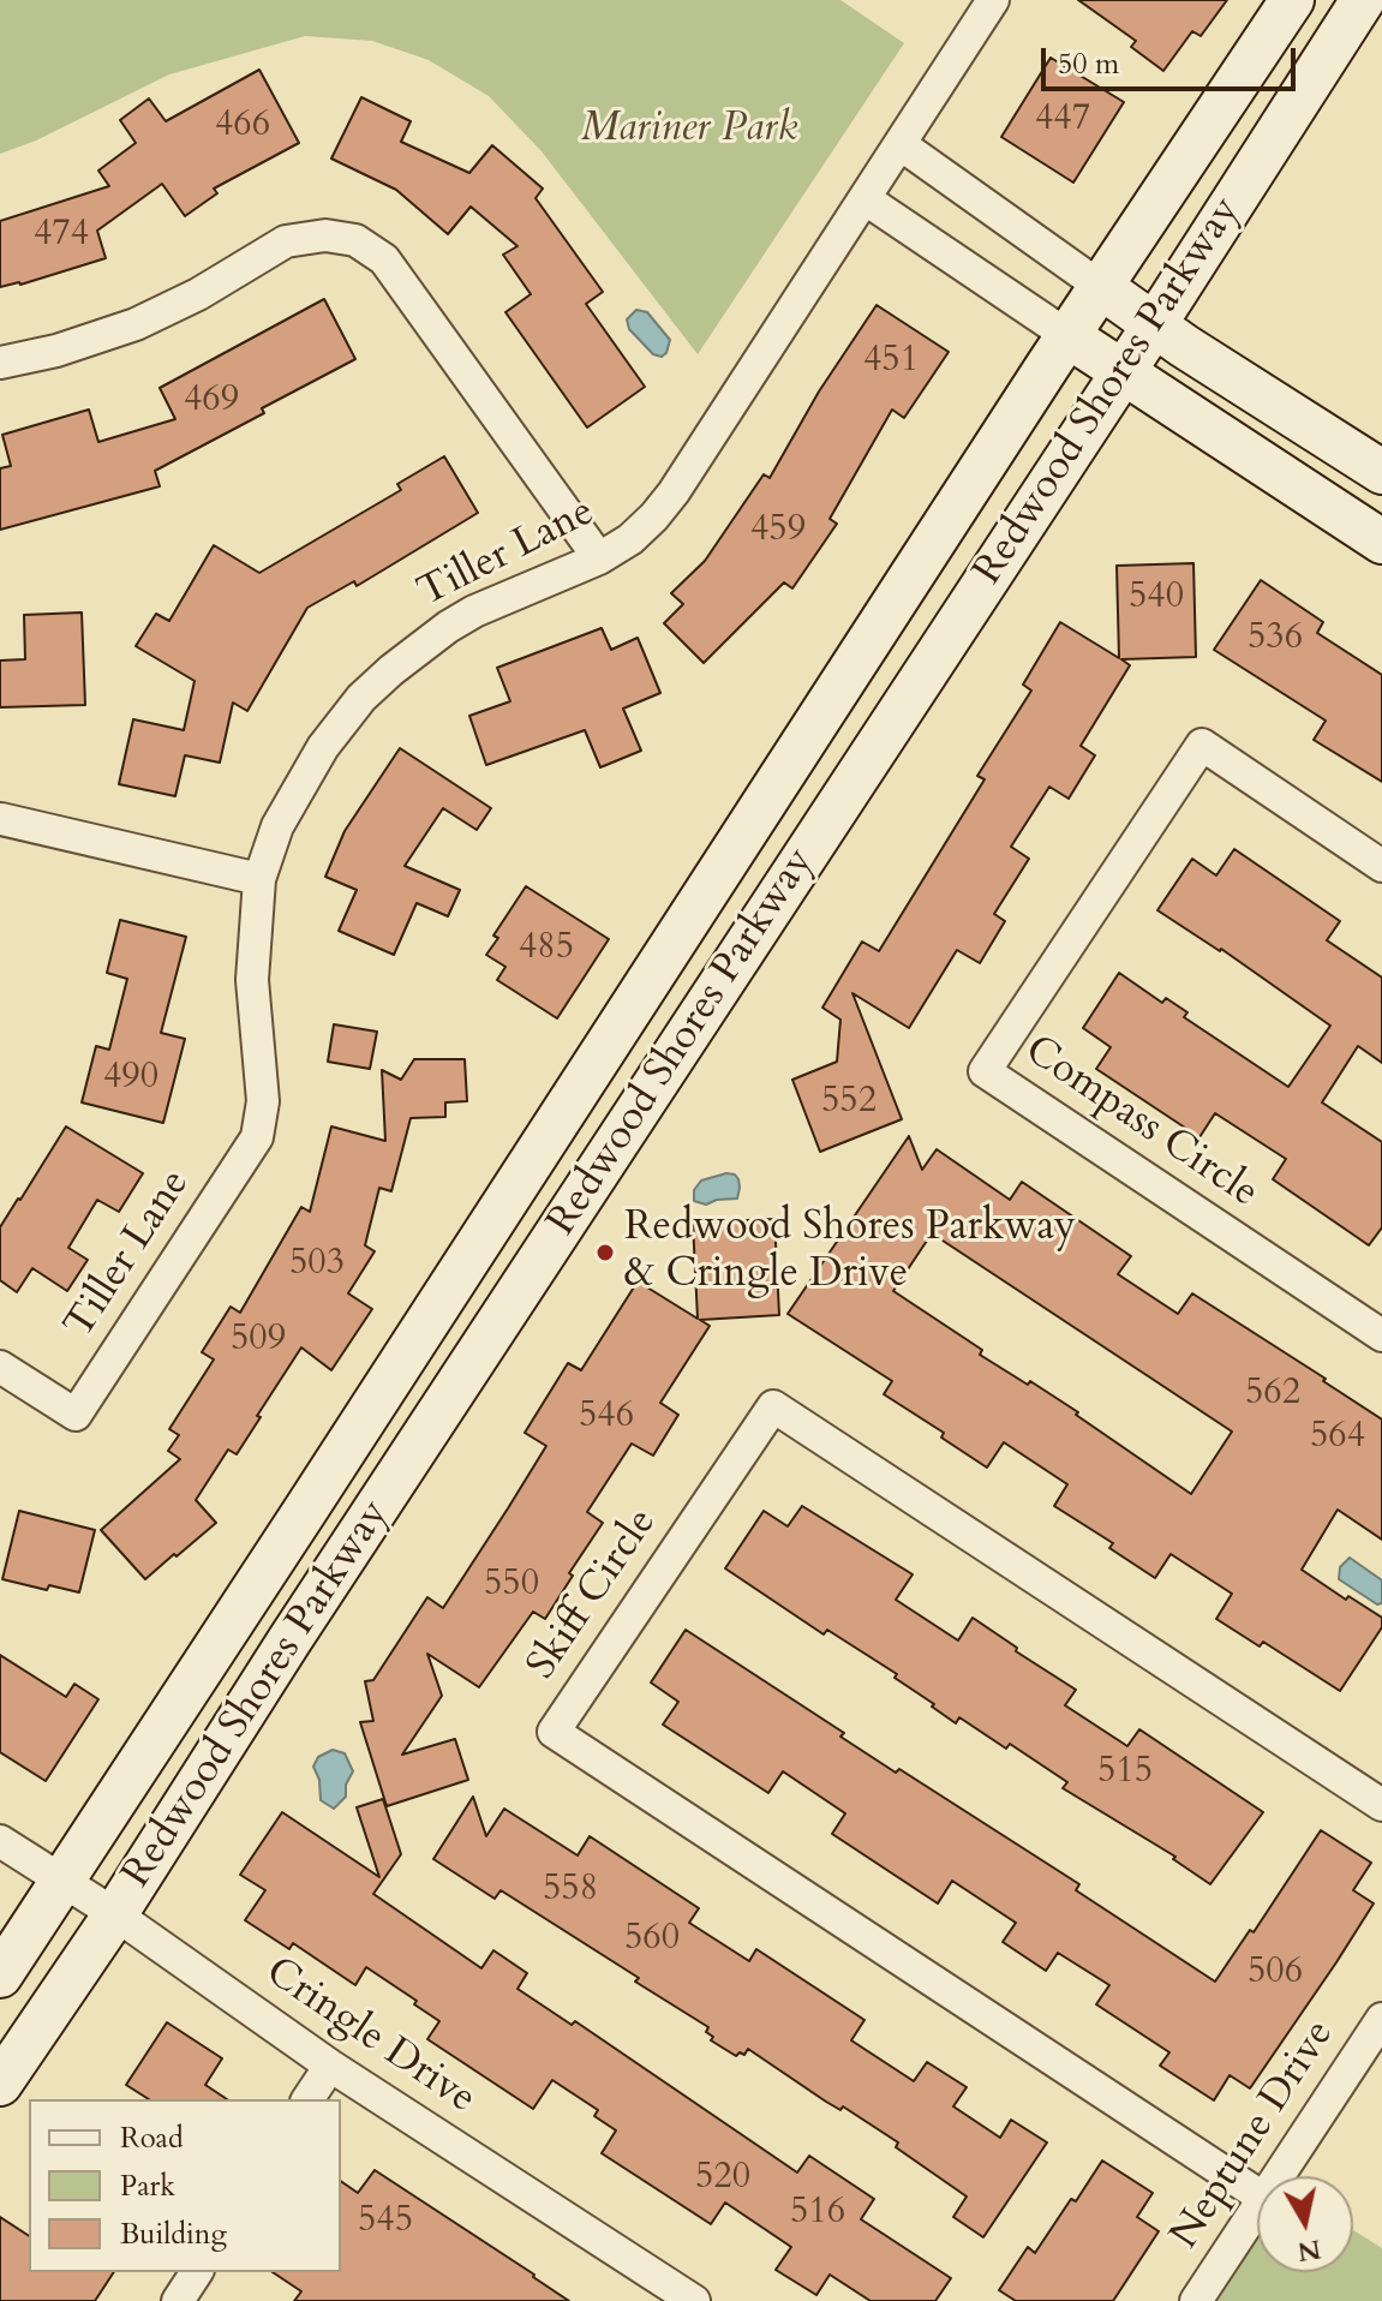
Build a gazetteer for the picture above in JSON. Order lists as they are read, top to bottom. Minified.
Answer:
{"streets":{"main road":["Redwood Shores Parkway"],"street":["Tiller Lane","Compass Circle","Skiff Circle","Cringle Drive","Neptune Drive"]},"crossings":[["Redwood Shores Parkway","Cringle Drive"]],"parks":["Mariner Park"],"places":["Redwood Shores Parkway & Cringle Drive"],"house_numbers":["447","466","474","451","469","459","540","536","485","490","552","503","509","562","546","564","550","515","558","560","506","520","516","545"],"legend":["Road","Park","Building"],"scale_bar":"50 m","north":"bottom"}
